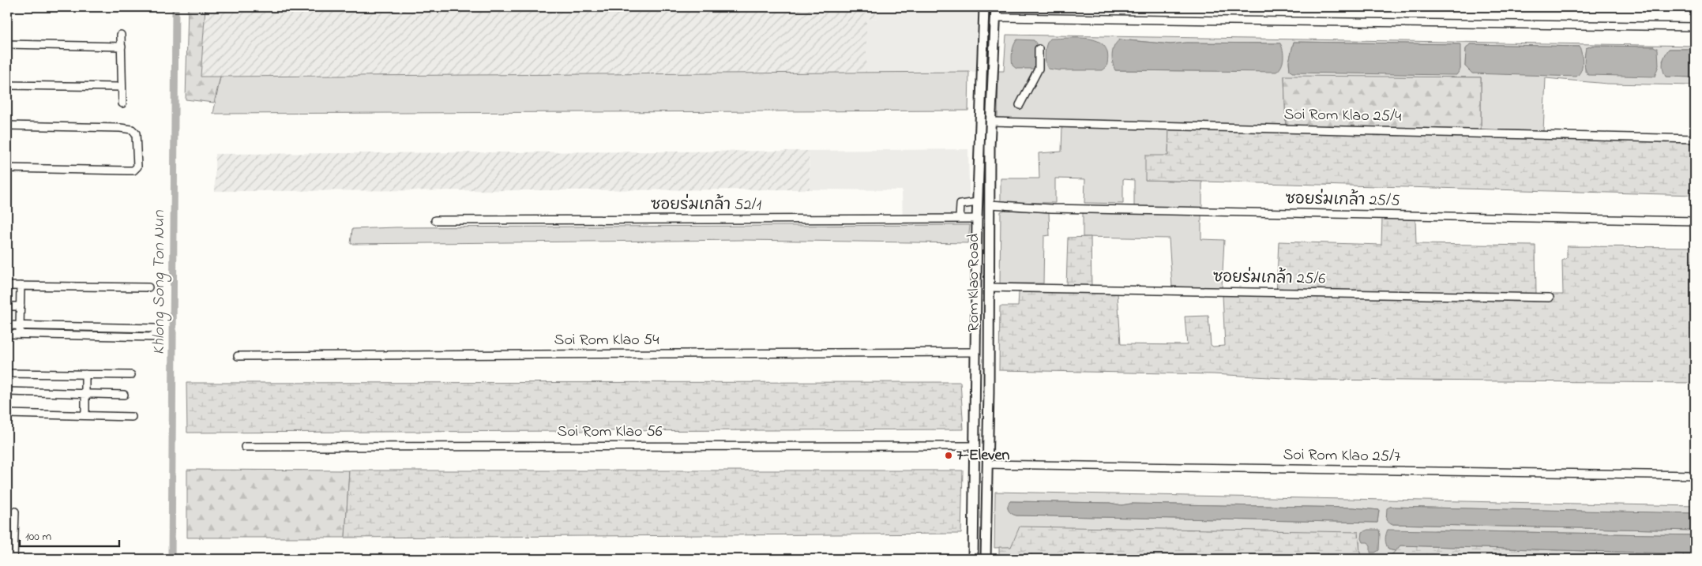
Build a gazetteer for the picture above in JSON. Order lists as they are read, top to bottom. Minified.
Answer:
{"streets":{"main road":["Rom Klao Road"],"street":["Soi Rom Klao 25/4","ซอยร่มเกล้า 25/5","ซอยร่มเกล้า 52/1","ซอยร่มเกล้า 25/6","Soi Rom Klao 54","Soi Rom Klao 56","Soi Rom Klao 25/7"]},"crossings":[["Soi Rom Klao 25/4","Rom Klao Road"],["ซอยร่มเกล้า 25/5","Rom Klao Road"],["ซอยร่มเกล้า 52/1","Rom Klao Road"],["ซอยร่มเกล้า 25/6","Rom Klao Road"],["Rom Klao Road","Soi Rom Klao 54"],["Rom Klao Road","Soi Rom Klao 56"],["Rom Klao Road","Soi Rom Klao 25/7"]],"water":["Khlong Song Ton Nun"],"places":["7-Eleven"],"scale_bar":"100 m"}
